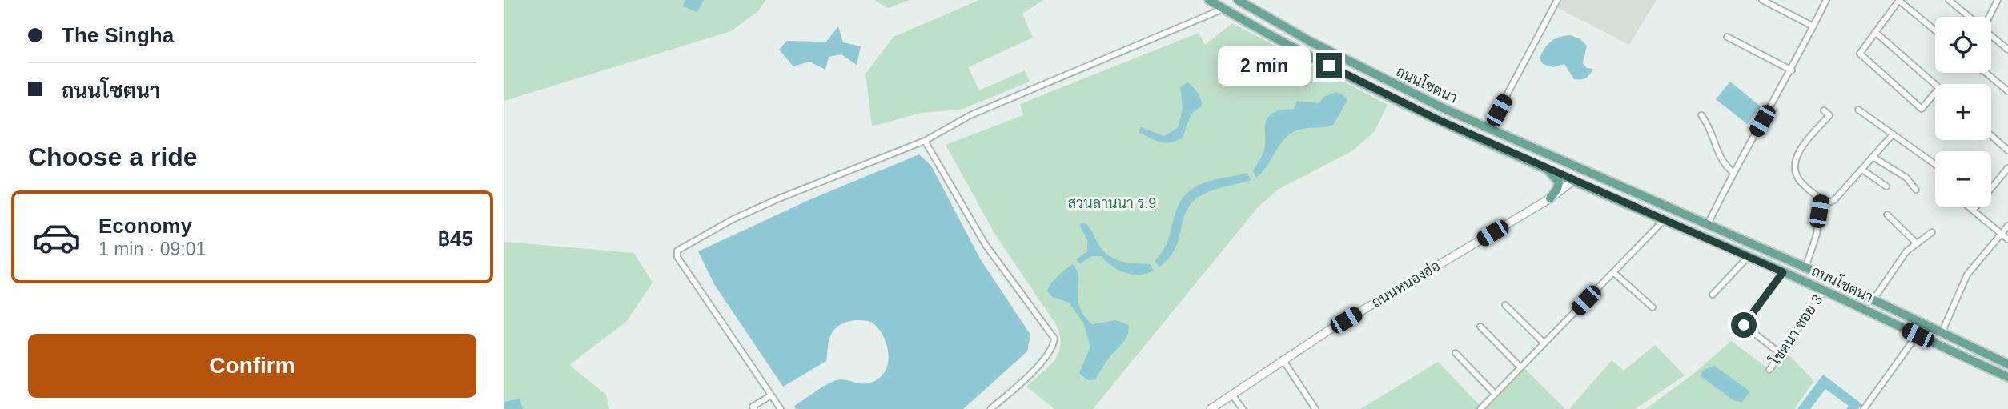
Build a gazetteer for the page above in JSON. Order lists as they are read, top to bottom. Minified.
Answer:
{"streets":{"main road":["ถนนโชตนา","ถนนหนองฮ่อ"],"street":["โชตนา ซอย 3"]},"crossings":[["ถนนโชตนา","ถนนหนองฮ่อ"],["ถนนโชตนา","โชตนา ซอย 3"]],"parks":["สวนลานนา ร.9"],"page":{"banner":["The Singha","ถนนโชตนา"],"map_buttons":["+","−"],"bubble":"2 min","heading":"Choose a ride","list":[{"name":"Economy","note":"1 min · 09:01","value":"฿45"}],"buttons":"Confirm"}}
